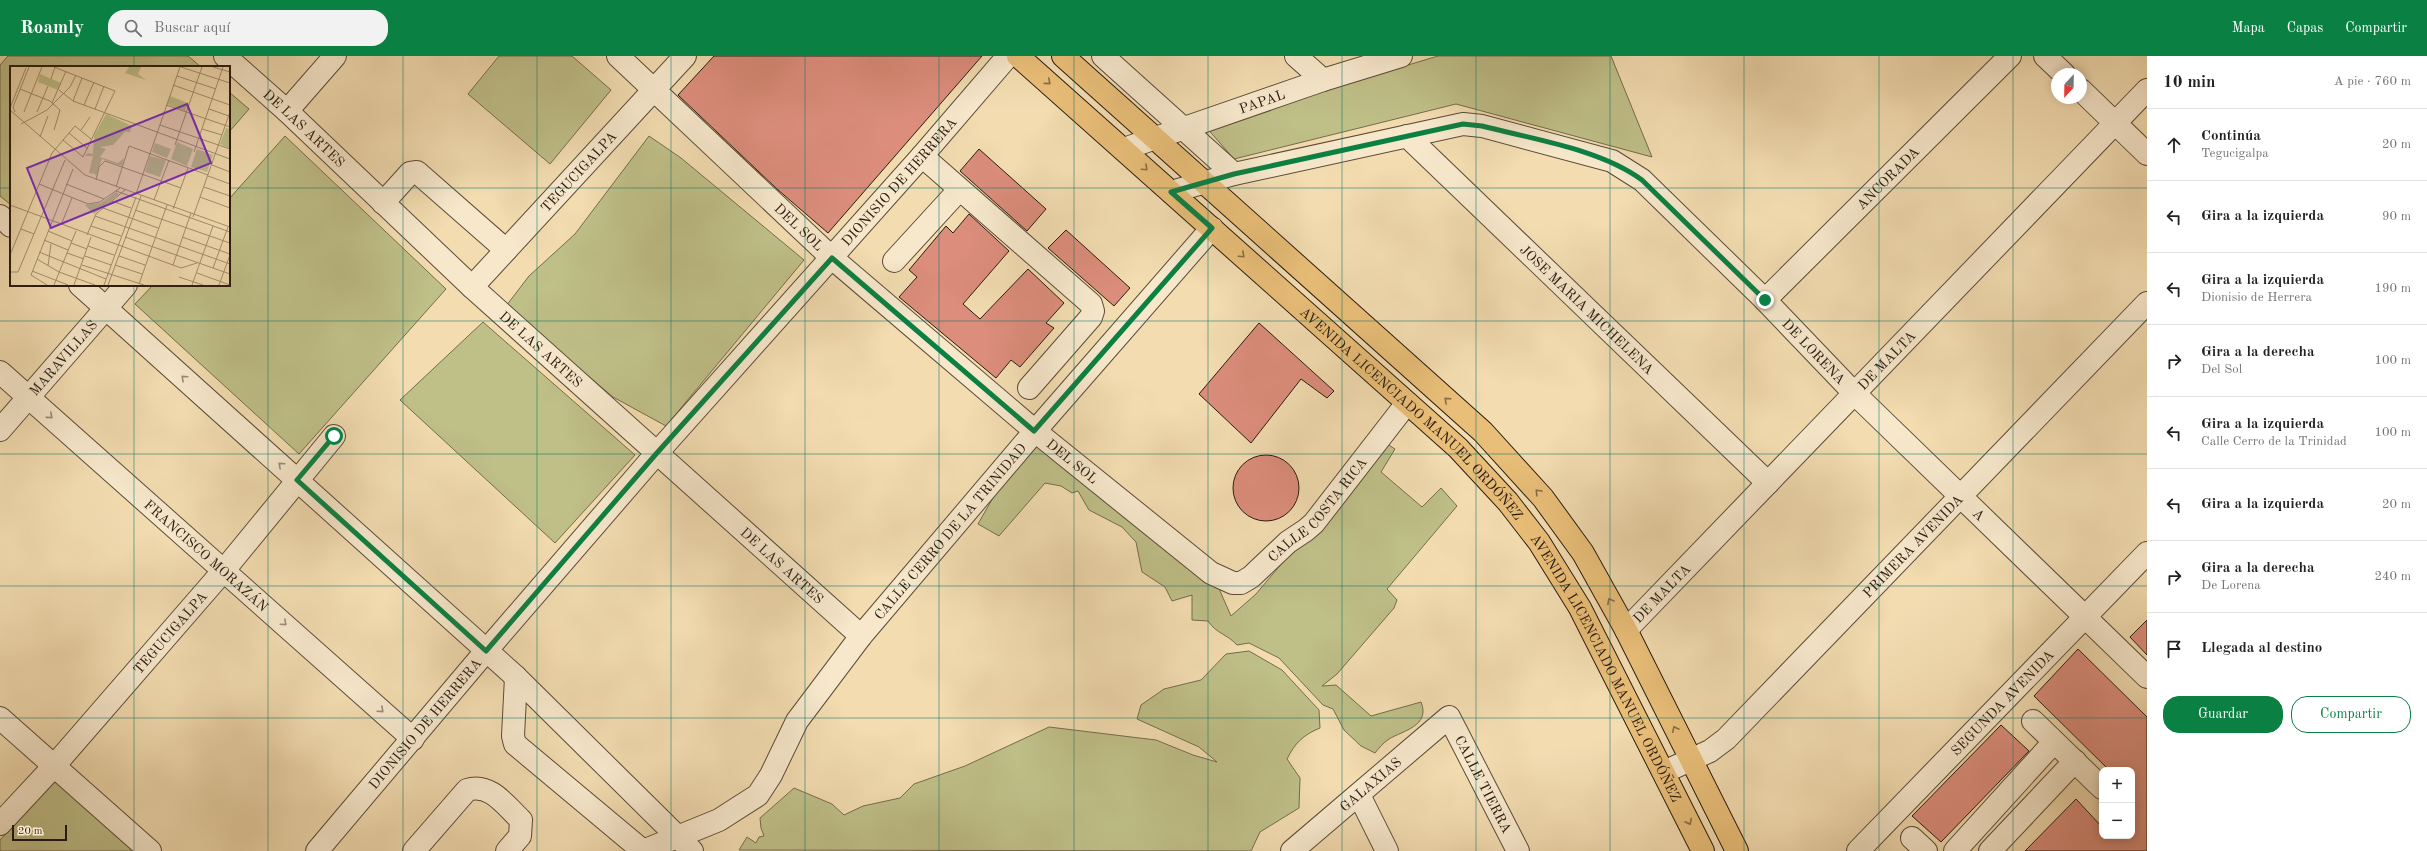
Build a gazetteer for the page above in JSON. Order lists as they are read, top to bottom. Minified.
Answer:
{"streets":{"main road":["AVENIDA LICENCIADO MANUEL ORDÓÑEZ"],"street":["PAPAL","DE LAS ARTES","TEGUCIGALPA","ANCORADA","DIONISIO DE HERRERA","DEL SOL","JOSE MARIA MICHELENA","DE LORENA","MARAVILLAS","DE MALTA","CALLE COSTA RICA","A","CALLE CERRO DE LA TRINIDAD","PRIMERA AVENIDA","FRANCISCO MORAZÁN","SEGUNDA AVENIDA","GALAXIAS","CALLE TIERRA"]},"crossings":[["PAPAL","AVENIDA LICENCIADO MANUEL ORDÓÑEZ"],["DE LAS ARTES","TEGUCIGALPA"],["DE LAS ARTES","DIONISIO DE HERRERA"],["DE LAS ARTES","CALLE CERRO DE LA TRINIDAD"],["TEGUCIGALPA","DEL SOL"],["TEGUCIGALPA","FRANCISCO MORAZÁN"],["ANCORADA","DE LORENA"],["DIONISIO DE HERRERA","DEL SOL"],["DIONISIO DE HERRERA","FRANCISCO MORAZÁN"],["DEL SOL","CALLE COSTA RICA"],["DEL SOL","CALLE CERRO DE LA TRINIDAD"],["JOSE MARIA MICHELENA","DE LORENA"],["JOSE MARIA MICHELENA","DE MALTA"],["DE LORENA","DE MALTA"],["DE LORENA","AVENIDA LICENCIADO MANUEL ORDÓÑEZ"],["DE LORENA","A"],["MARAVILLAS","FRANCISCO MORAZÁN"],["DE MALTA","AVENIDA LICENCIADO MANUEL ORDÓÑEZ"],["DE MALTA","A"],["AVENIDA LICENCIADO MANUEL ORDÓÑEZ","CALLE COSTA RICA"],["AVENIDA LICENCIADO MANUEL ORDÓÑEZ","CALLE CERRO DE LA TRINIDAD"],["AVENIDA LICENCIADO MANUEL ORDÓÑEZ","PRIMERA AVENIDA"],["A","PRIMERA AVENIDA"],["A","SEGUNDA AVENIDA"],["GALAXIAS","CALLE TIERRA"]],"scale_bar":"20 m","north":"bottom","page":{"header":"Roamly","search":"Buscar aquí","nav":["Mapa","Capas","Compartir"],"heading":["10 min","A pie · 760 m"],"list":[["Continúa","Tegucigalpa","20 m"],["Gira a la izquierda","90 m"],["Gira a la izquierda","Dionisio de Herrera","190 m"],["Gira a la derecha","Del Sol","100 m"],["Gira a la izquierda","Calle Cerro de la Trinidad","100 m"],["Gira a la izquierda","20 m"],["Gira a la derecha","De Lorena","240 m"],"Llegada al destino"],"buttons":["Guardar","Compartir"],"map_buttons":["+","−"],"scale":"20 m"}}
